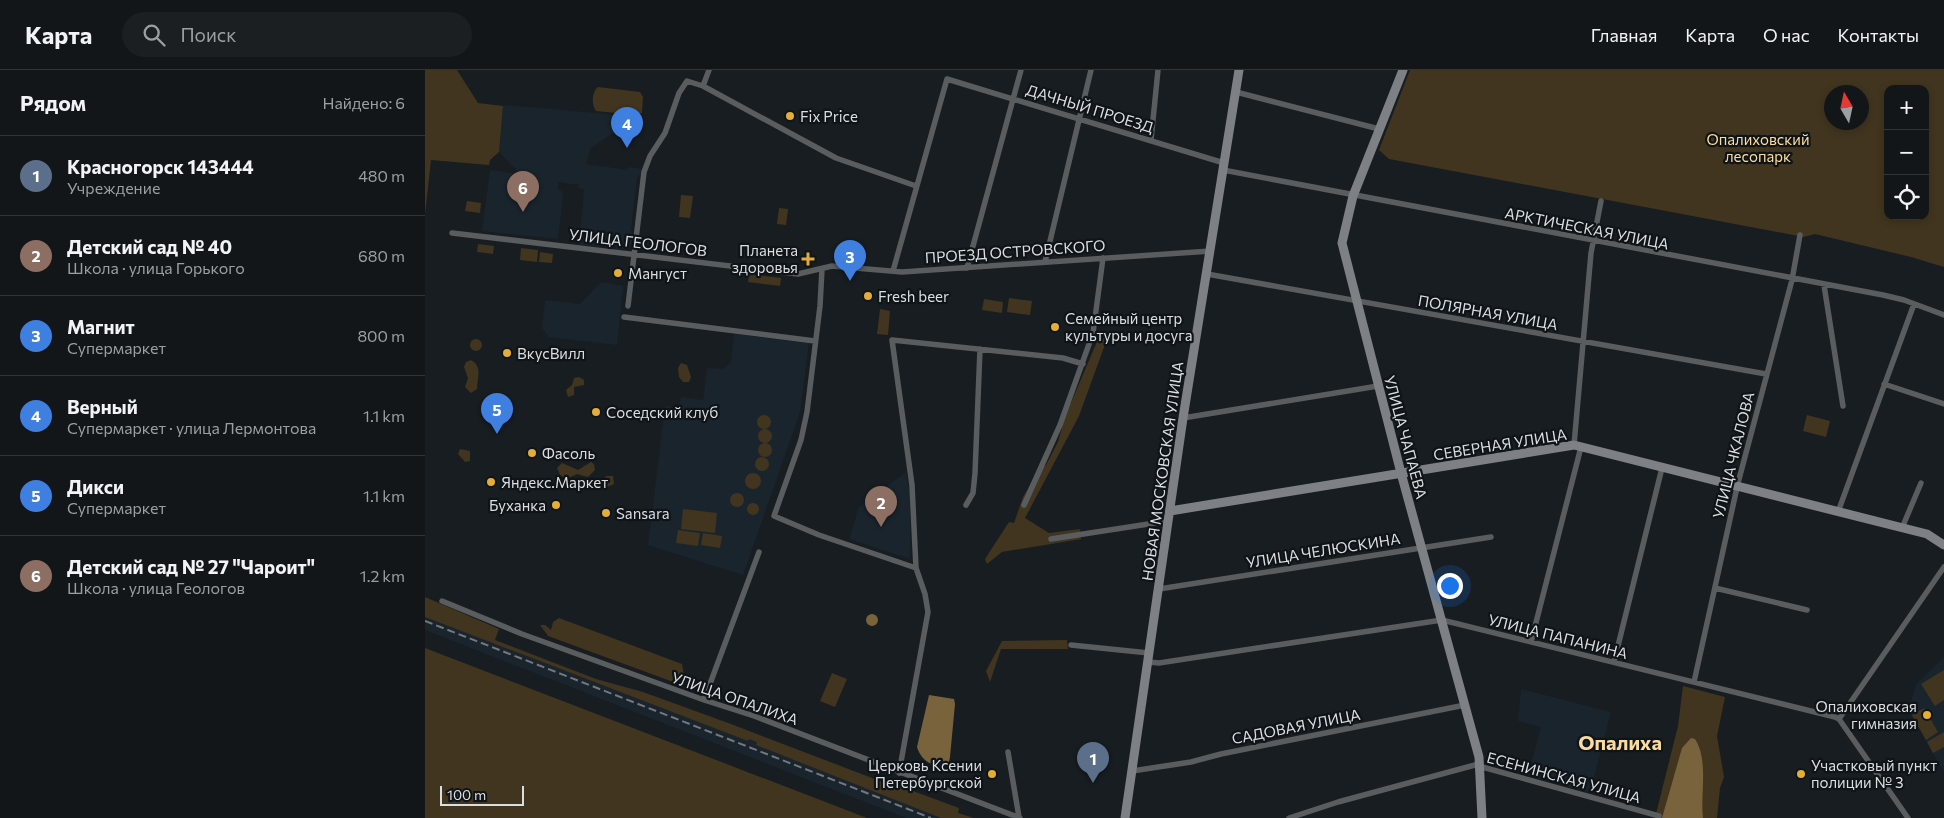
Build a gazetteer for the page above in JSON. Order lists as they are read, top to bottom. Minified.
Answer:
{"streets":{"street":["ДАЧНЫЙ ПРОЕЗД","АРКТИЧЕСКАЯ УЛИЦА","УЛИЦА ГЕОЛОГОВ","ПРОЕЗД ОСТРОВСКОГО","ПОЛЯРНАЯ УЛИЦА","УЛИЦА ЧАПАЕВА","СЕВЕРНАЯ УЛИЦА","УЛИЦА ЧКАЛОВА","НОВАЯ МОСКОВСКАЯ УЛИЦА","УЛИЦА ЧЕЛЮСКИНА","УЛИЦА ПАПАНИНА","УЛИЦА ОПАЛИХА","САДОВАЯ УЛИЦА","ЕСЕНИНСКАЯ УЛИЦА"]},"crossings":[["ДАЧНЫЙ ПРОЕЗД","АРКТИЧЕСКАЯ УЛИЦА"],["ДАЧНЫЙ ПРОЕЗД","НОВАЯ МОСКОВСКАЯ УЛИЦА"],["АРКТИЧЕСКАЯ УЛИЦА","УЛИЦА ЧАПАЕВА"],["АРКТИЧЕСКАЯ УЛИЦА","УЛИЦА ЧКАЛОВА"],["АРКТИЧЕСКАЯ УЛИЦА","НОВАЯ МОСКОВСКАЯ УЛИЦА"],["УЛИЦА ГЕОЛОГОВ","ПРОЕЗД ОСТРОВСКОГО"],["ПРОЕЗД ОСТРОВСКОГО","НОВАЯ МОСКОВСКАЯ УЛИЦА"],["ПОЛЯРНАЯ УЛИЦА","УЛИЦА ЧАПАЕВА"],["ПОЛЯРНАЯ УЛИЦА","УЛИЦА ЧКАЛОВА"],["ПОЛЯРНАЯ УЛИЦА","НОВАЯ МОСКОВСКАЯ УЛИЦА"],["УЛИЦА ЧАПАЕВА","СЕВЕРНАЯ УЛИЦА"],["УЛИЦА ЧАПАЕВА","УЛИЦА ЧЕЛЮСКИНА"],["УЛИЦА ЧАПАЕВА","УЛИЦА ПАПАНИНА"],["УЛИЦА ЧАПАЕВА","САДОВАЯ УЛИЦА"],["УЛИЦА ЧАПАЕВА","ЕСЕНИНСКАЯ УЛИЦА"],["СЕВЕРНАЯ УЛИЦА","УЛИЦА ЧКАЛОВА"],["СЕВЕРНАЯ УЛИЦА","НОВАЯ МОСКОВСКАЯ УЛИЦА"],["УЛИЦА ЧКАЛОВА","УЛИЦА ПАПАНИНА"],["НОВАЯ МОСКОВСКАЯ УЛИЦА","УЛИЦА ЧЕЛЮСКИНА"],["НОВАЯ МОСКОВСКАЯ УЛИЦА","УЛИЦА ПАПАНИНА"],["НОВАЯ МОСКОВСКАЯ УЛИЦА","САДОВАЯ УЛИЦА"]],"districts":["Опалиха"],"parks":["Опалиховский лесопарк"],"places":{"other":["Fix Price","Мангуст","Fresh beer","Семейный центр культуры и досуга","ВкусВилл","Соседский клуб","Фасоль","Яндекс.Маркет","Буханка","Sansara","Опалиховская гимназия","Церковь Ксении Петербургской","Участковый пункт полиции № 3"],"health":["Планета здоровья"]},"scale_bar":"100 m","north":"top","page":{"header":"Карта","search":"Поиск","nav":["Главная","Карта","О нас","Контакты"],"heading":["Рядом","Найдено: 6"],"map_buttons":["+","−"],"pins":["4","6","3","5","2","1"],"list":[{"mark":"1","name":"Красногорск 143444","note":"Учреждение","value":"480 m"},{"mark":"2","name":"Детский сад № 40","note":"Школа · улица Горького","value":"680 m"},{"mark":"3","name":"Магнит","note":"Супермаркет","value":"800 m"},{"mark":"4","name":"Верный","note":"Супермаркет · улица Лермонтова","value":"1.1 km"},{"mark":"5","name":"Дикси","note":"Супермаркет","value":"1.1 km"},{"mark":"6","name":"Детский сад № 27 \"Чароит\"","note":"Школа · улица Геологов","value":"1.2 km"}],"scale":"100 m"}}
